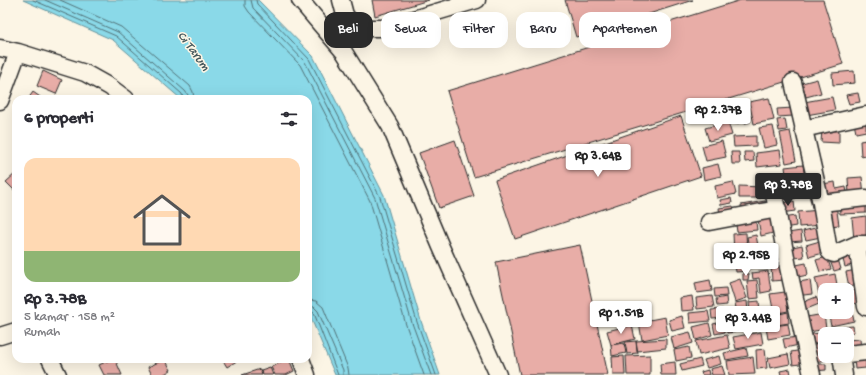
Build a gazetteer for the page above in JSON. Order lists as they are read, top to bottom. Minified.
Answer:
{"water":["Ci Tarum"],"page":{"chip":["Beli","Sewa","Filter","Baru","Apartemen"],"heading":"6 properti","price":["Rp 2.37B","Rp 3.64B","Rp 3.78B","Rp 2.95B","Rp 1.51B","Rp 3.44B"],"list":[{"name":"Rp 3.78B","note":"5 kamar · 158 m² · Rumah"}],"map_buttons":["+","−"]}}
